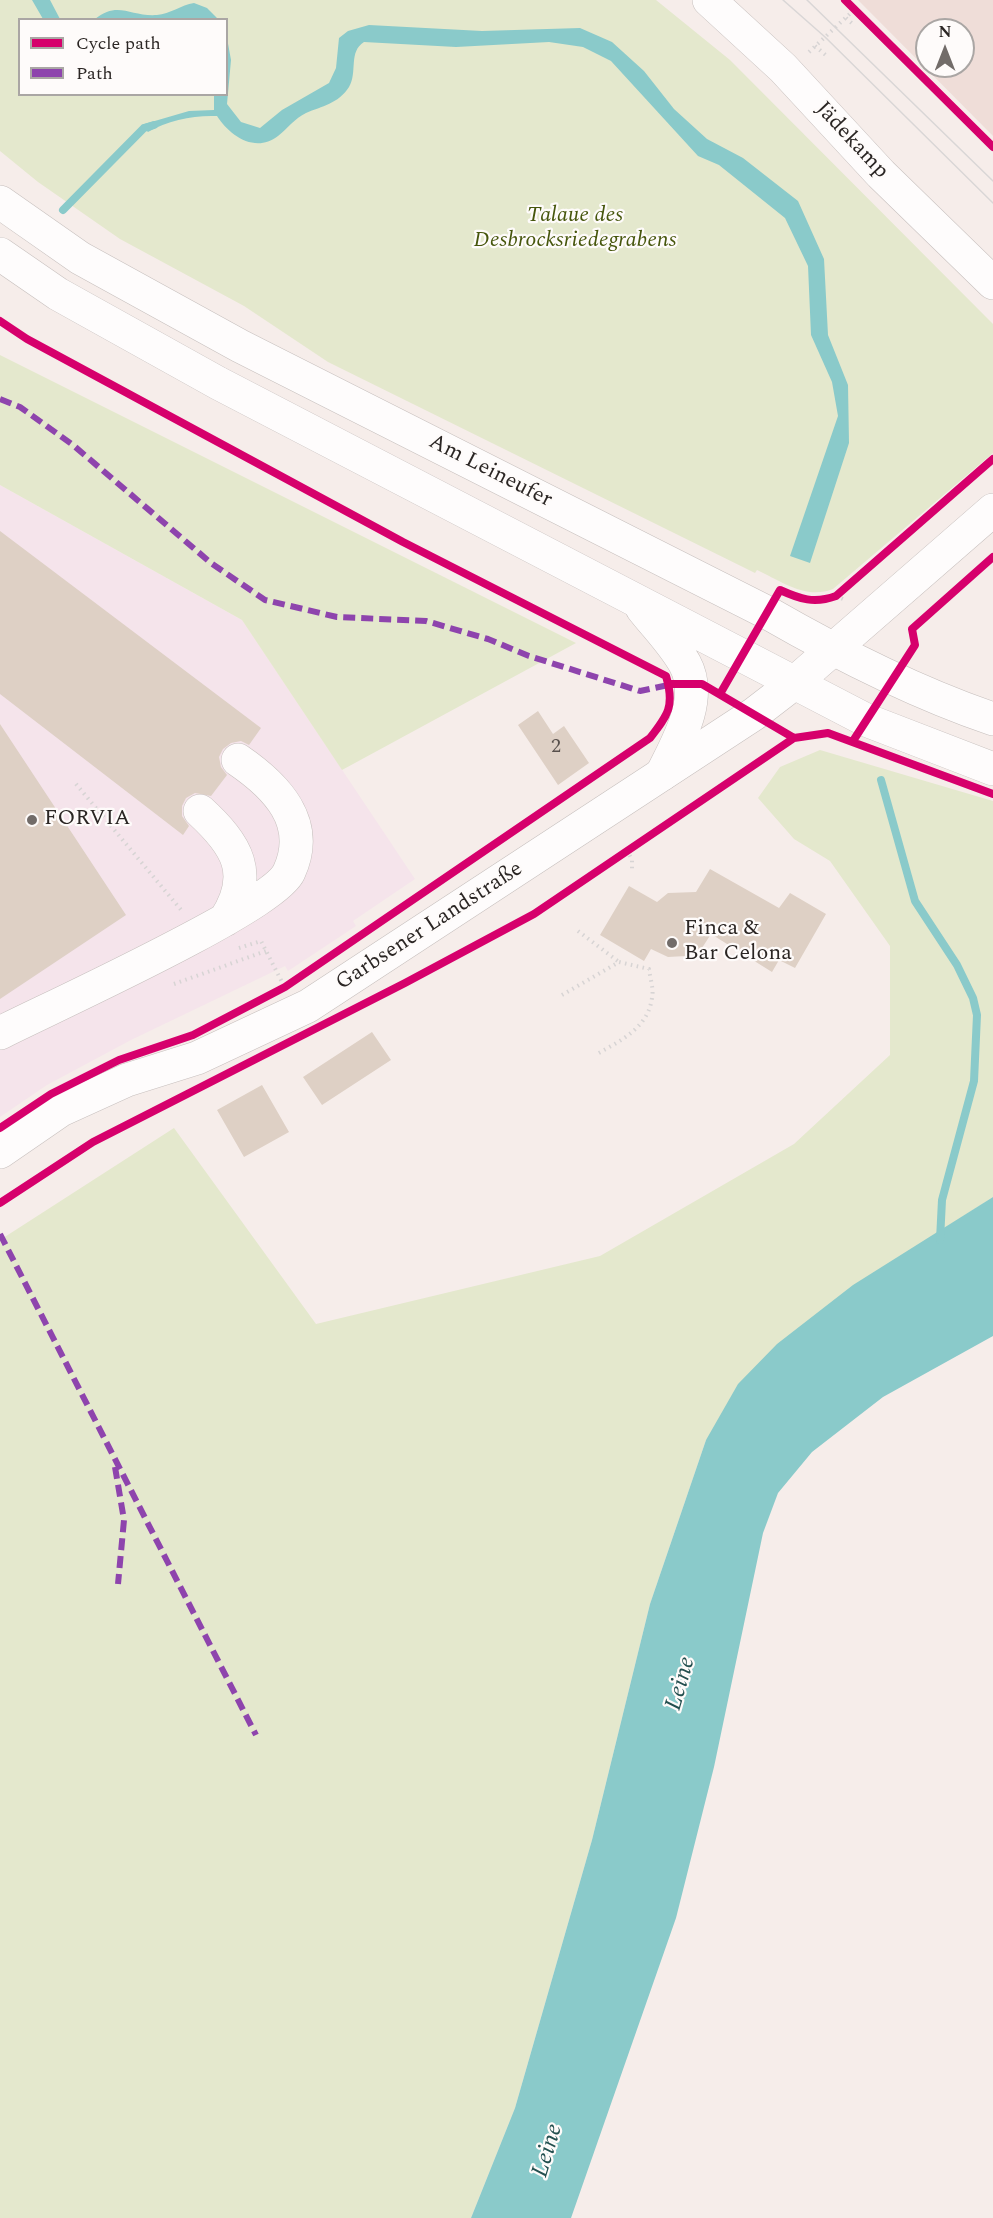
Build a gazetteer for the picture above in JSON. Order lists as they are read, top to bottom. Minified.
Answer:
{"streets":{"main road":["Jädekamp","Am Leineufer","Garbsener Landstraße"]},"crossings":[["Am Leineufer","Garbsener Landstraße"]],"water":["Leine"],"parks":["Talaue des Desbrocksriedegrabens"],"places":["FORVIA","Finca & Bar Celona"],"house_numbers":["2"],"legend":["Cycle path","Path"],"north":"top"}
